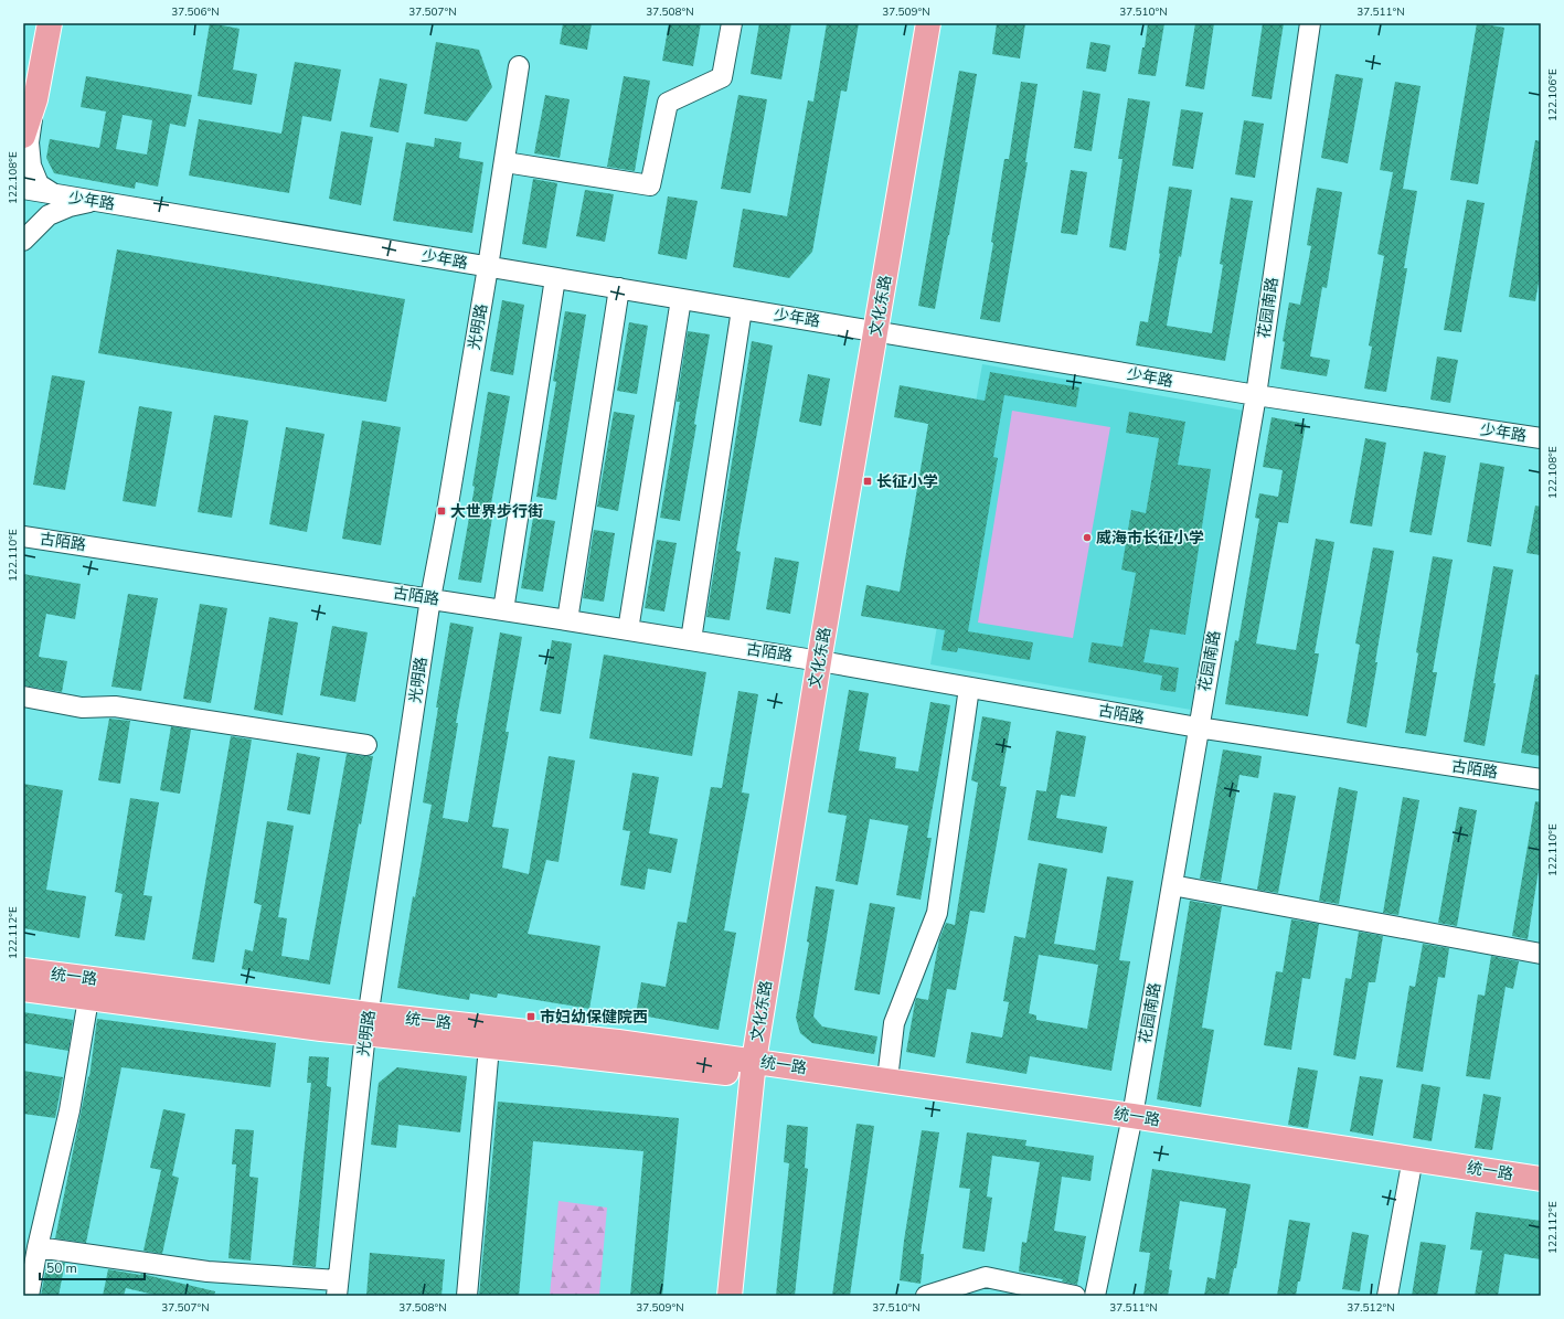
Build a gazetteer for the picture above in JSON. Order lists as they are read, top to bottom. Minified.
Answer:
{"streets":{"main road":["文化东路","统一路"],"street":["少年路","花园南路","光明路","古陌路"]},"crossings":[["少年路","文化东路"],["少年路","花园南路"],["少年路","光明路"],["文化东路","古陌路"],["文化东路","统一路"],["花园南路","古陌路"],["花园南路","统一路"],["光明路","古陌路"],["光明路","统一路"]],"places":{"transit":["长征小学","大世界步行街","市妇幼保健院西"],"other":["威海市长征小学"]},"scale_bar":"50 m","coordinates":["37.506°N","37.507°N","37.508°N","37.509°N","37.510°N","37.511°N","122.106°E","122.108°E","122.110°E","122.112°E","37.512°N"]}
